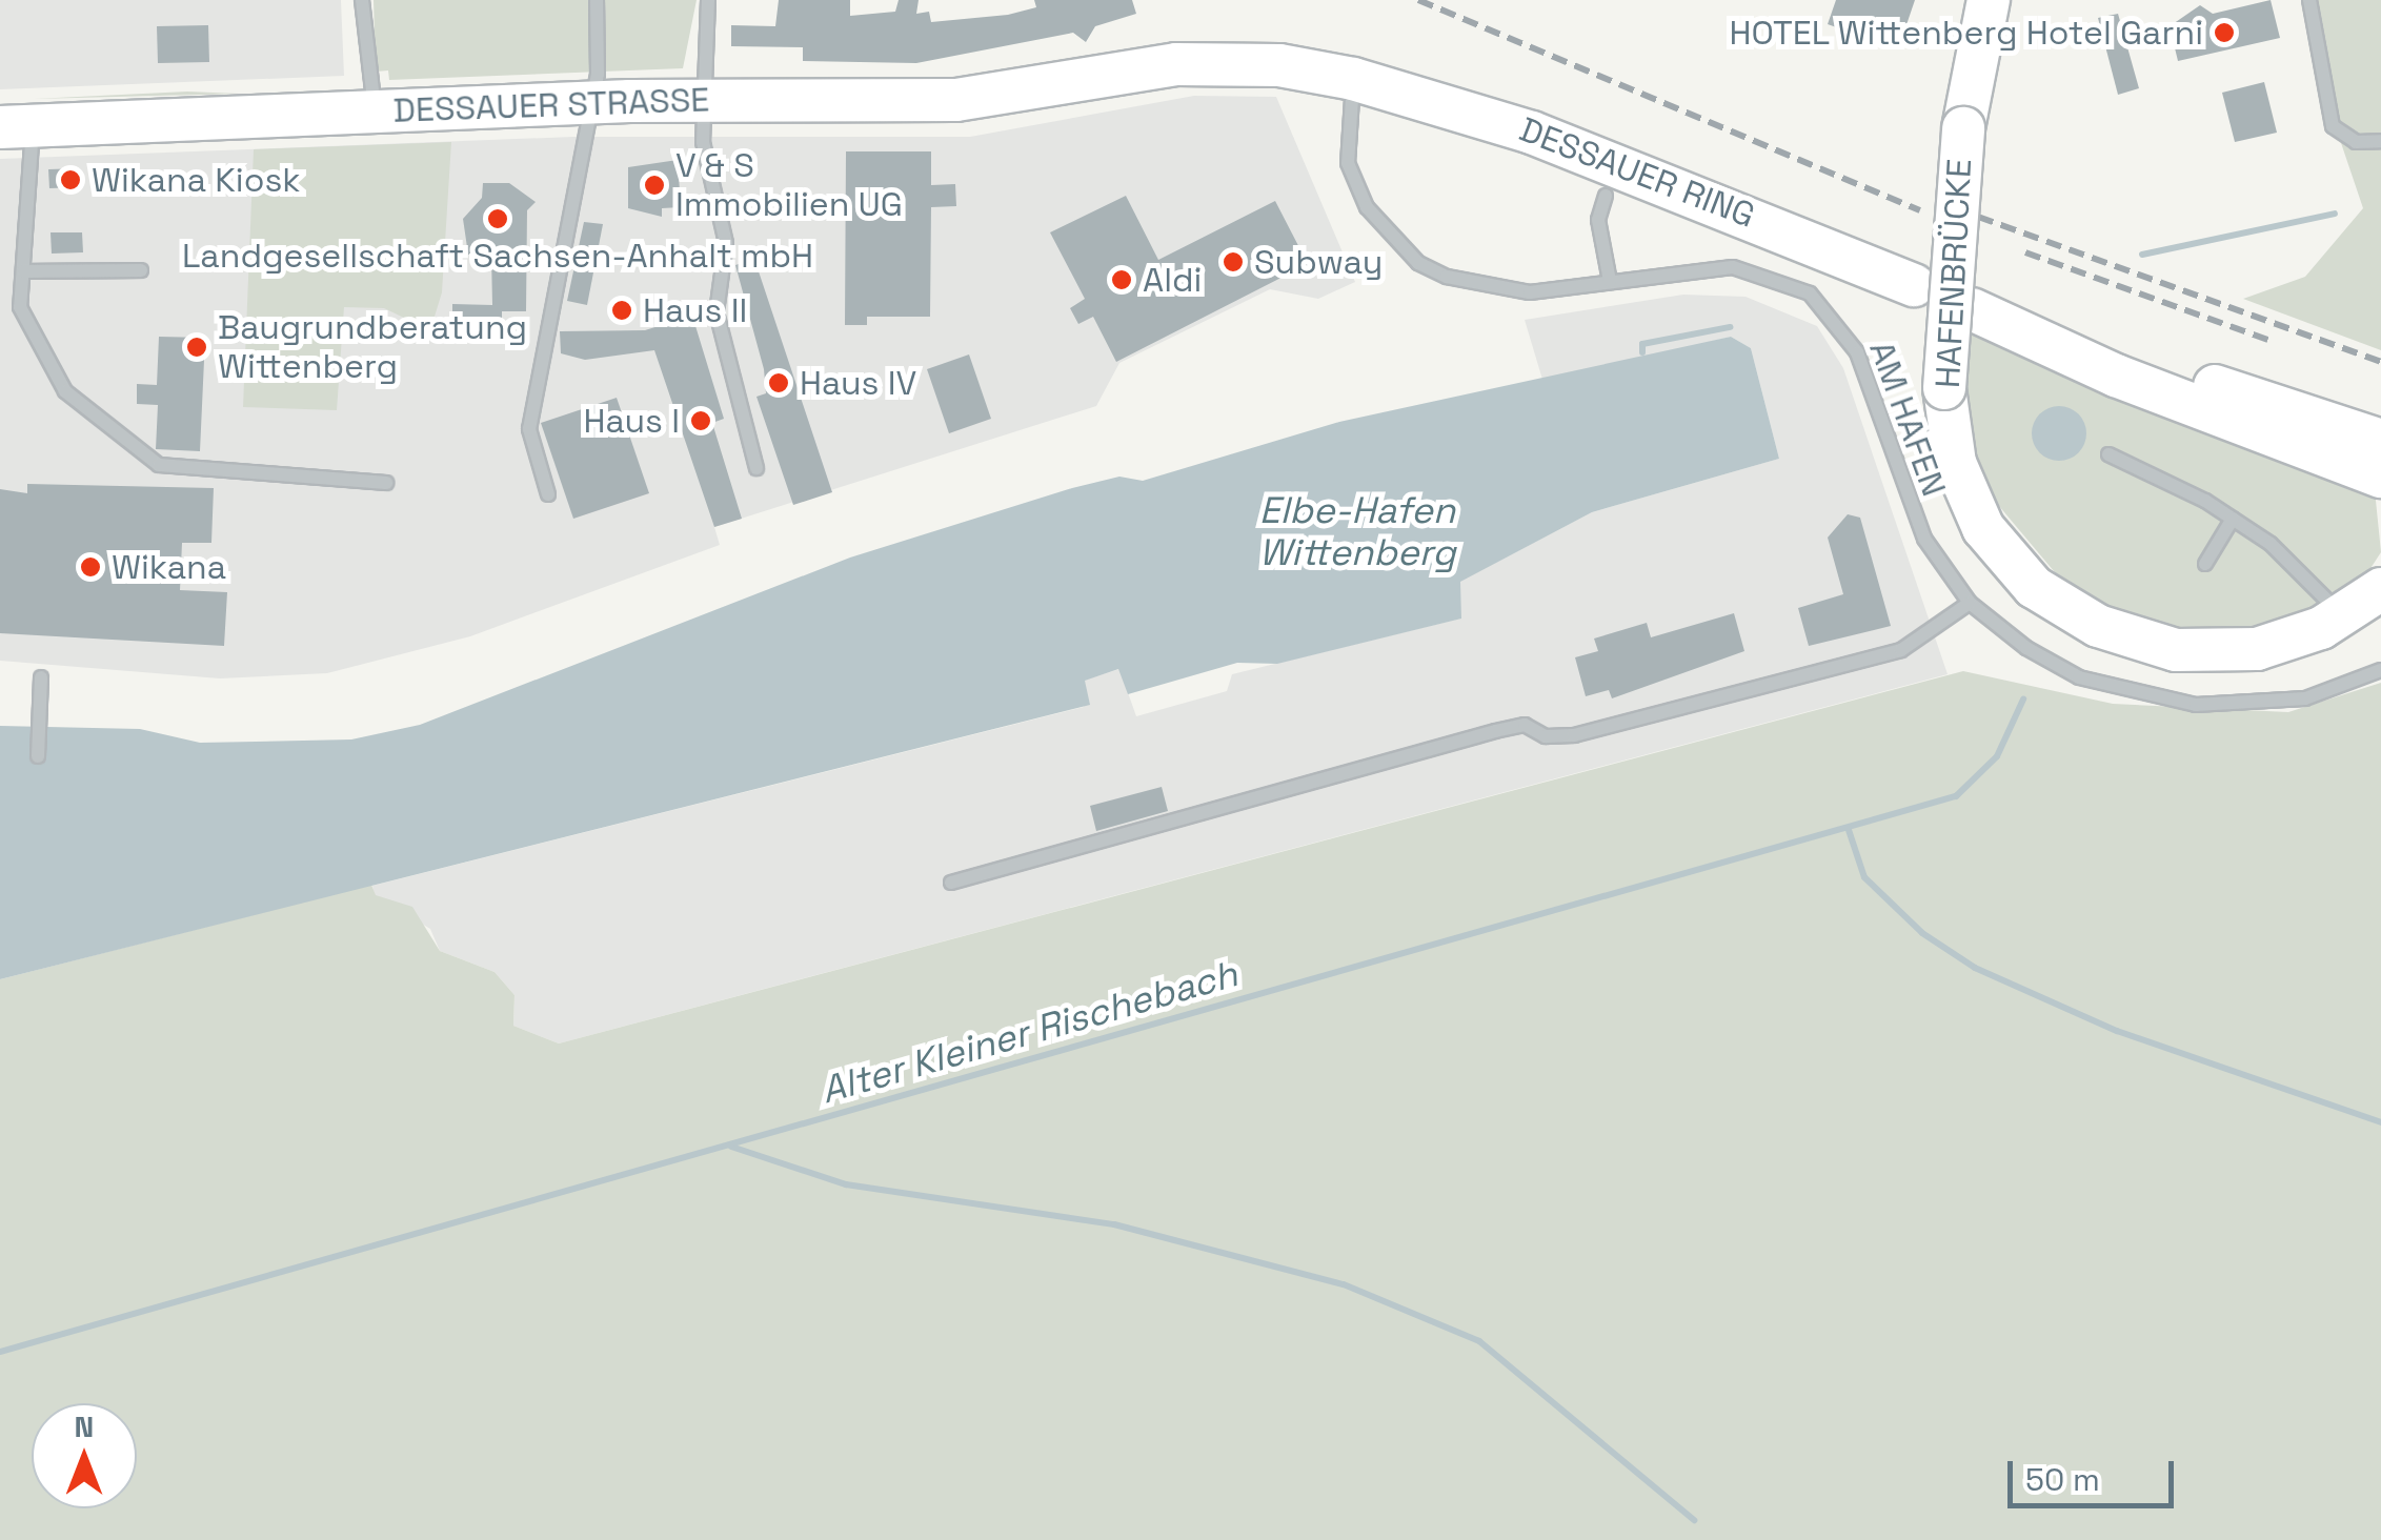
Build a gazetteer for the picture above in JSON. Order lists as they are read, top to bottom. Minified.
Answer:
{"streets":{"main road":["DESSAUER STRASSE","DESSAUER RING","HAFENBRÜCKE"],"lane":["AM HAFEN"]},"crossings":[["DESSAUER STRASSE","DESSAUER RING"],["DESSAUER STRASSE","AM HAFEN"],["DESSAUER RING","AM HAFEN"]],"water":["Elbe-Hafen Wittenberg","Alter Kleiner Rischebach"],"places":["HOTEL Wittenberg Hotel Garni","Wikana Kiosk","V & S Immobilien UG","Landgesellschaft Sachsen-Anhalt mbH","Subway","Aldi","Haus II","Baugrundberatung Wittenberg","Haus IV","Haus I","Wikana"],"scale_bar":"50 m","north":"top"}
